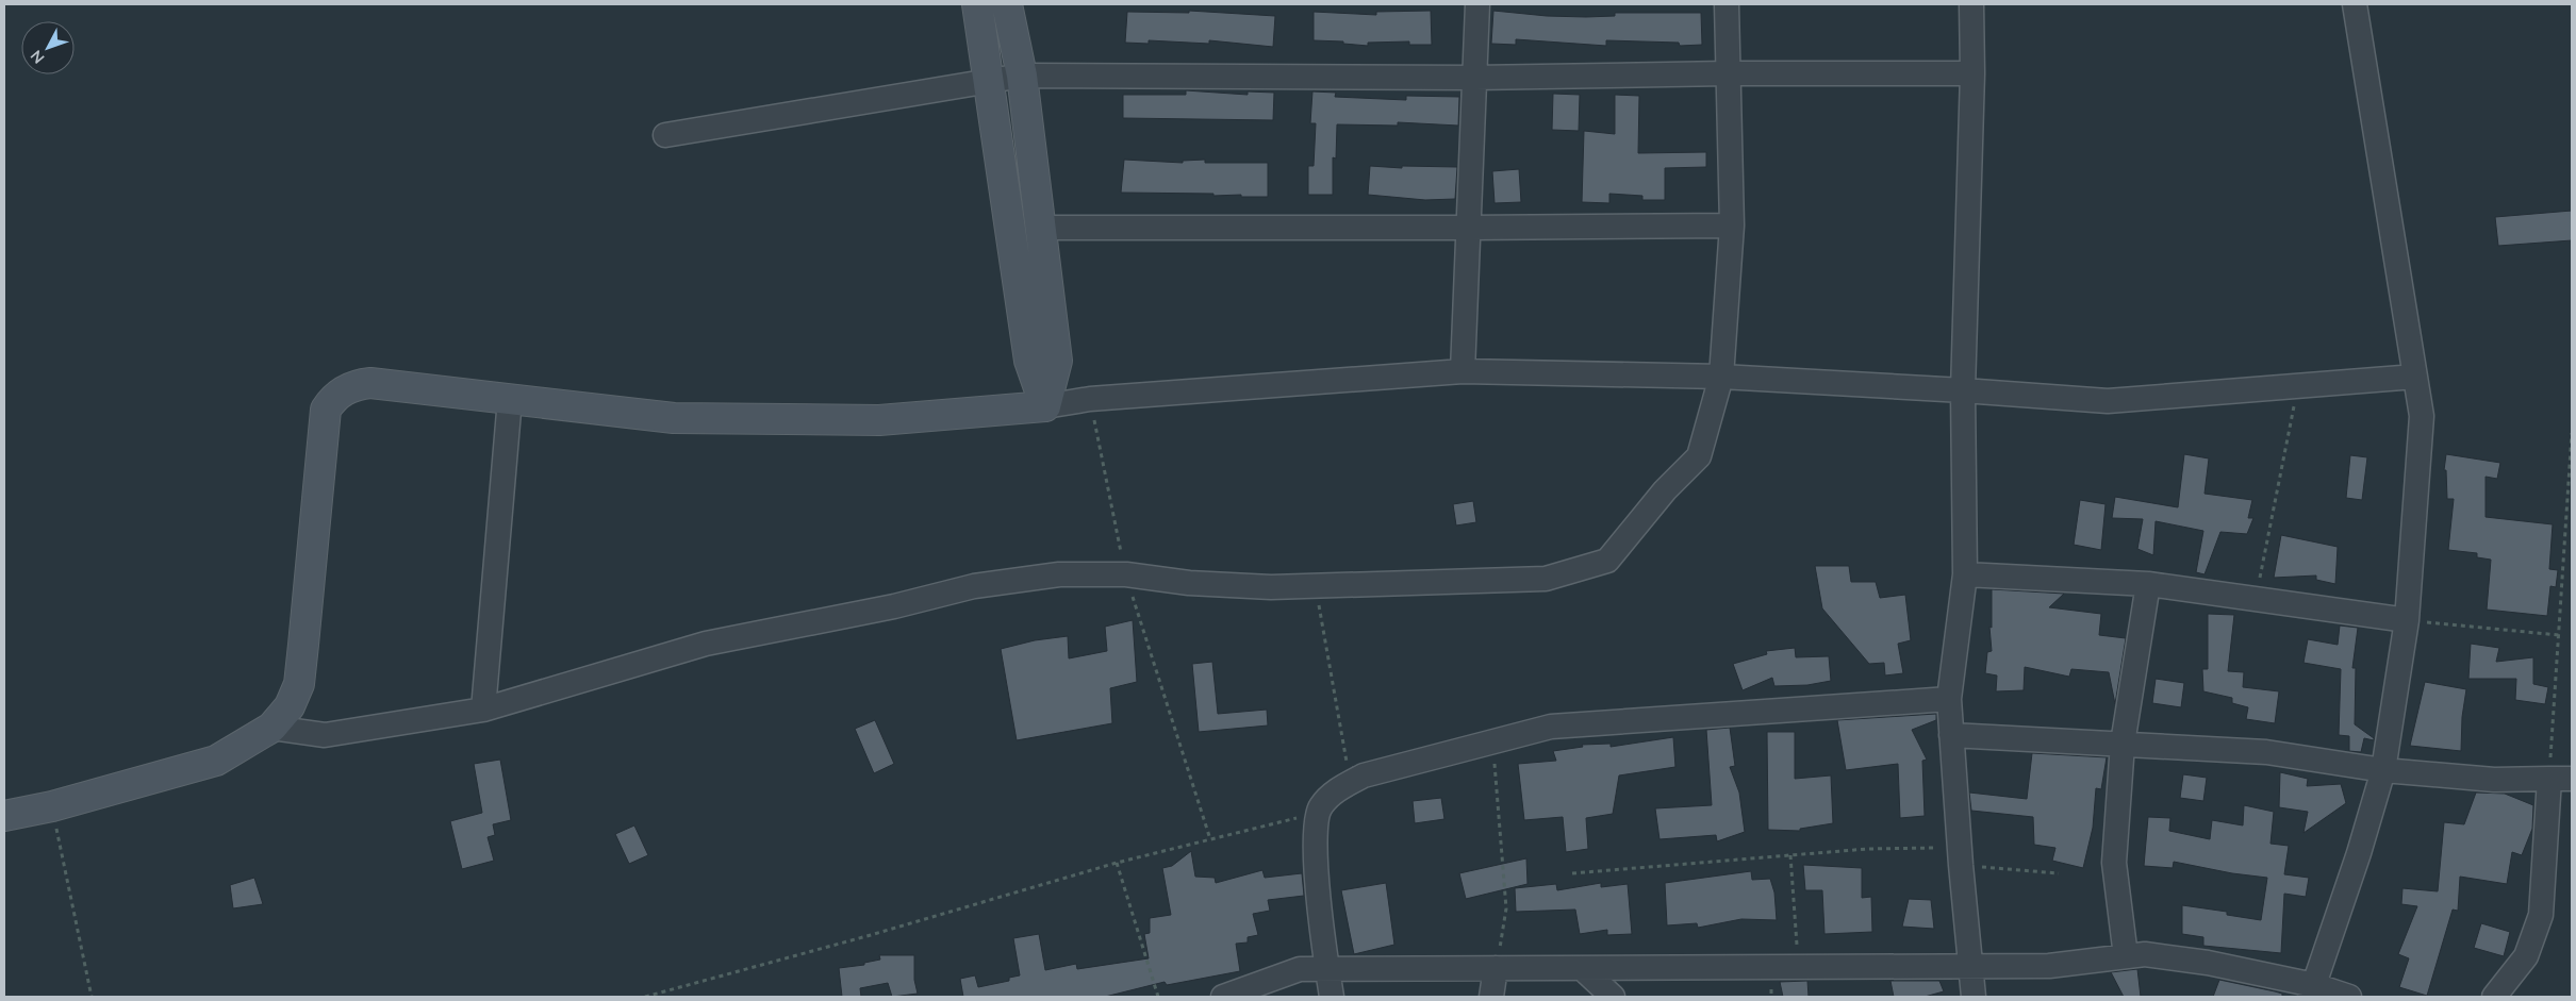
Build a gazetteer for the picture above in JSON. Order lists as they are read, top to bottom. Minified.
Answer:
{"north":"bottom left"}
